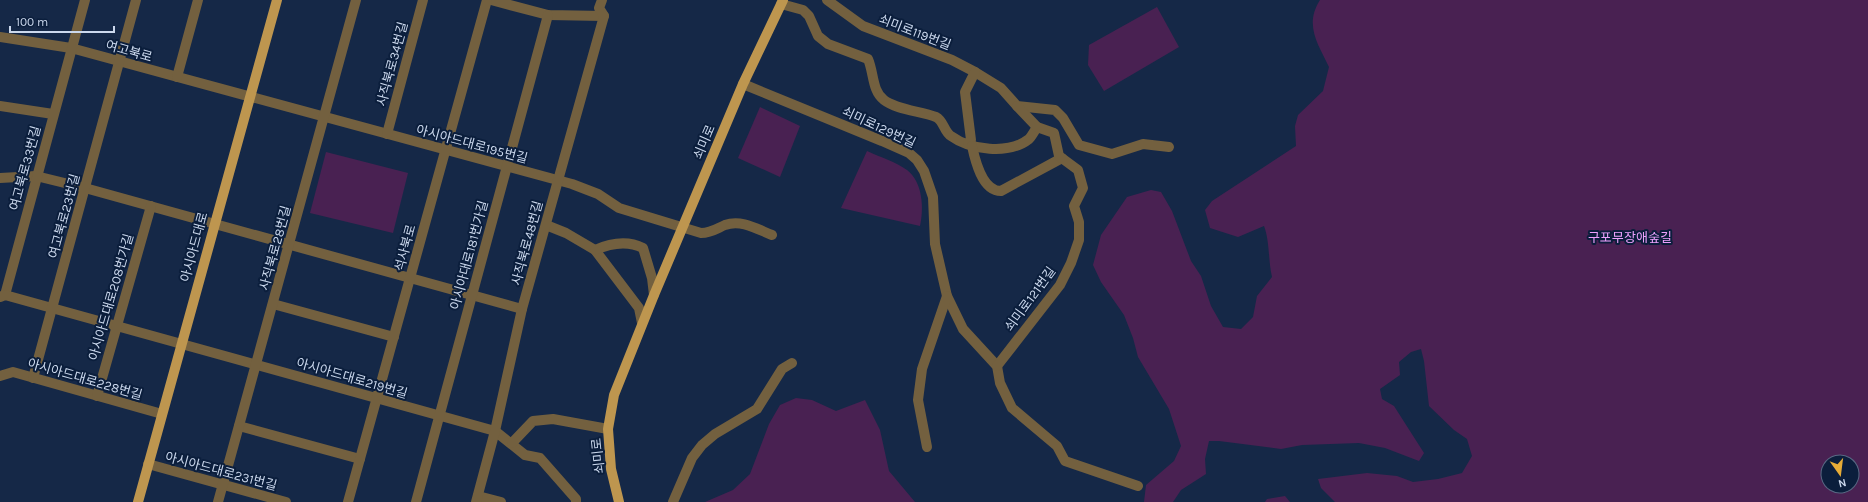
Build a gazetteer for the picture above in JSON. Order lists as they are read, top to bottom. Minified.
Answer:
{"streets":{"main road":["쇠미로","아시아드대로"],"street":["쇠미로119번길","여고북로","사직북로34번길","쇠미로129번길","아시아드대로195번길","여고북로33번길","여고북로23번길","사직북로48번길","사직북로28번길","석사북로","아시아대로181번가길","아시아드대로208번가길","쇠미로121번길","아시아드대로219번길","아시아드대로228번길","아시아드대로231번길"]},"crossings":[["여고북로","아시아드대로195번길"],["여고북로","여고북로33번길"],["여고북로","여고북로23번길"],["여고북로","아시아드대로"],["사직북로34번길","아시아드대로195번길"],["쇠미로129번길","쇠미로"],["쇠미로129번길","쇠미로121번길"],["쇠미로","아시아드대로195번길"],["아시아드대로195번길","사직북로48번길"],["아시아드대로195번길","아시아드대로"],["아시아드대로195번길","사직북로28번길"],["아시아드대로195번길","석사북로"],["아시아드대로195번길","아시아대로181번가길"],["여고북로33번길","아시아드대로219번길"],["여고북로23번길","아시아드대로219번길"],["여고북로23번길","아시아드대로228번길"],["사직북로48번길","아시아드대로219번길"],["아시아드대로","아시아드대로219번길"],["아시아드대로","아시아드대로228번길"],["아시아드대로","아시아드대로231번길"],["사직북로28번길","아시아드대로219번길"],["사직북로28번길","아시아드대로231번길"],["석사북로","아시아드대로219번길"],["아시아대로181번가길","아시아드대로219번길"],["아시아드대로208번가길","아시아드대로219번길"],["아시아드대로208번가길","아시아드대로228번길"]],"parks":["구포무장애숲길"],"scale_bar":"100 m","north":"bottom"}
